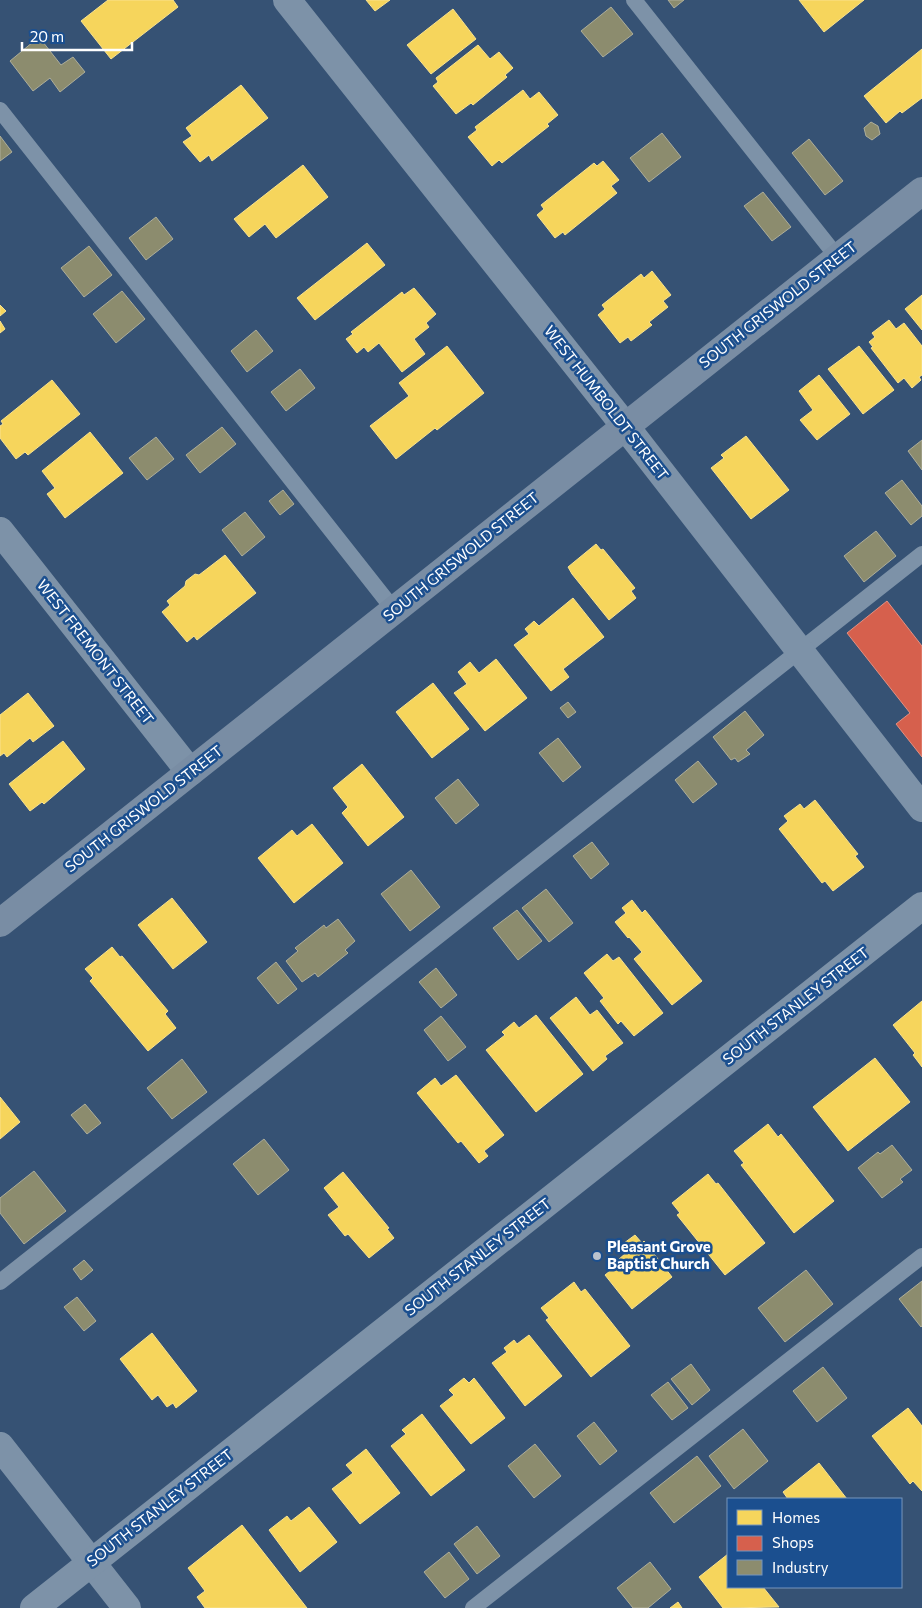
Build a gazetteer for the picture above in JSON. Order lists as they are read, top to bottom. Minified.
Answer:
{"streets":{"street":["SOUTH GRISWOLD STREET","WEST HUMBOLDT STREET","WEST FREMONT STREET","SOUTH STANLEY STREET"]},"crossings":[["SOUTH GRISWOLD STREET","WEST HUMBOLDT STREET"],["SOUTH GRISWOLD STREET","WEST FREMONT STREET"]],"places":["Pleasant Grove Baptist Church"],"legend":["Homes","Shops","Industry"],"scale_bar":"20 m"}
